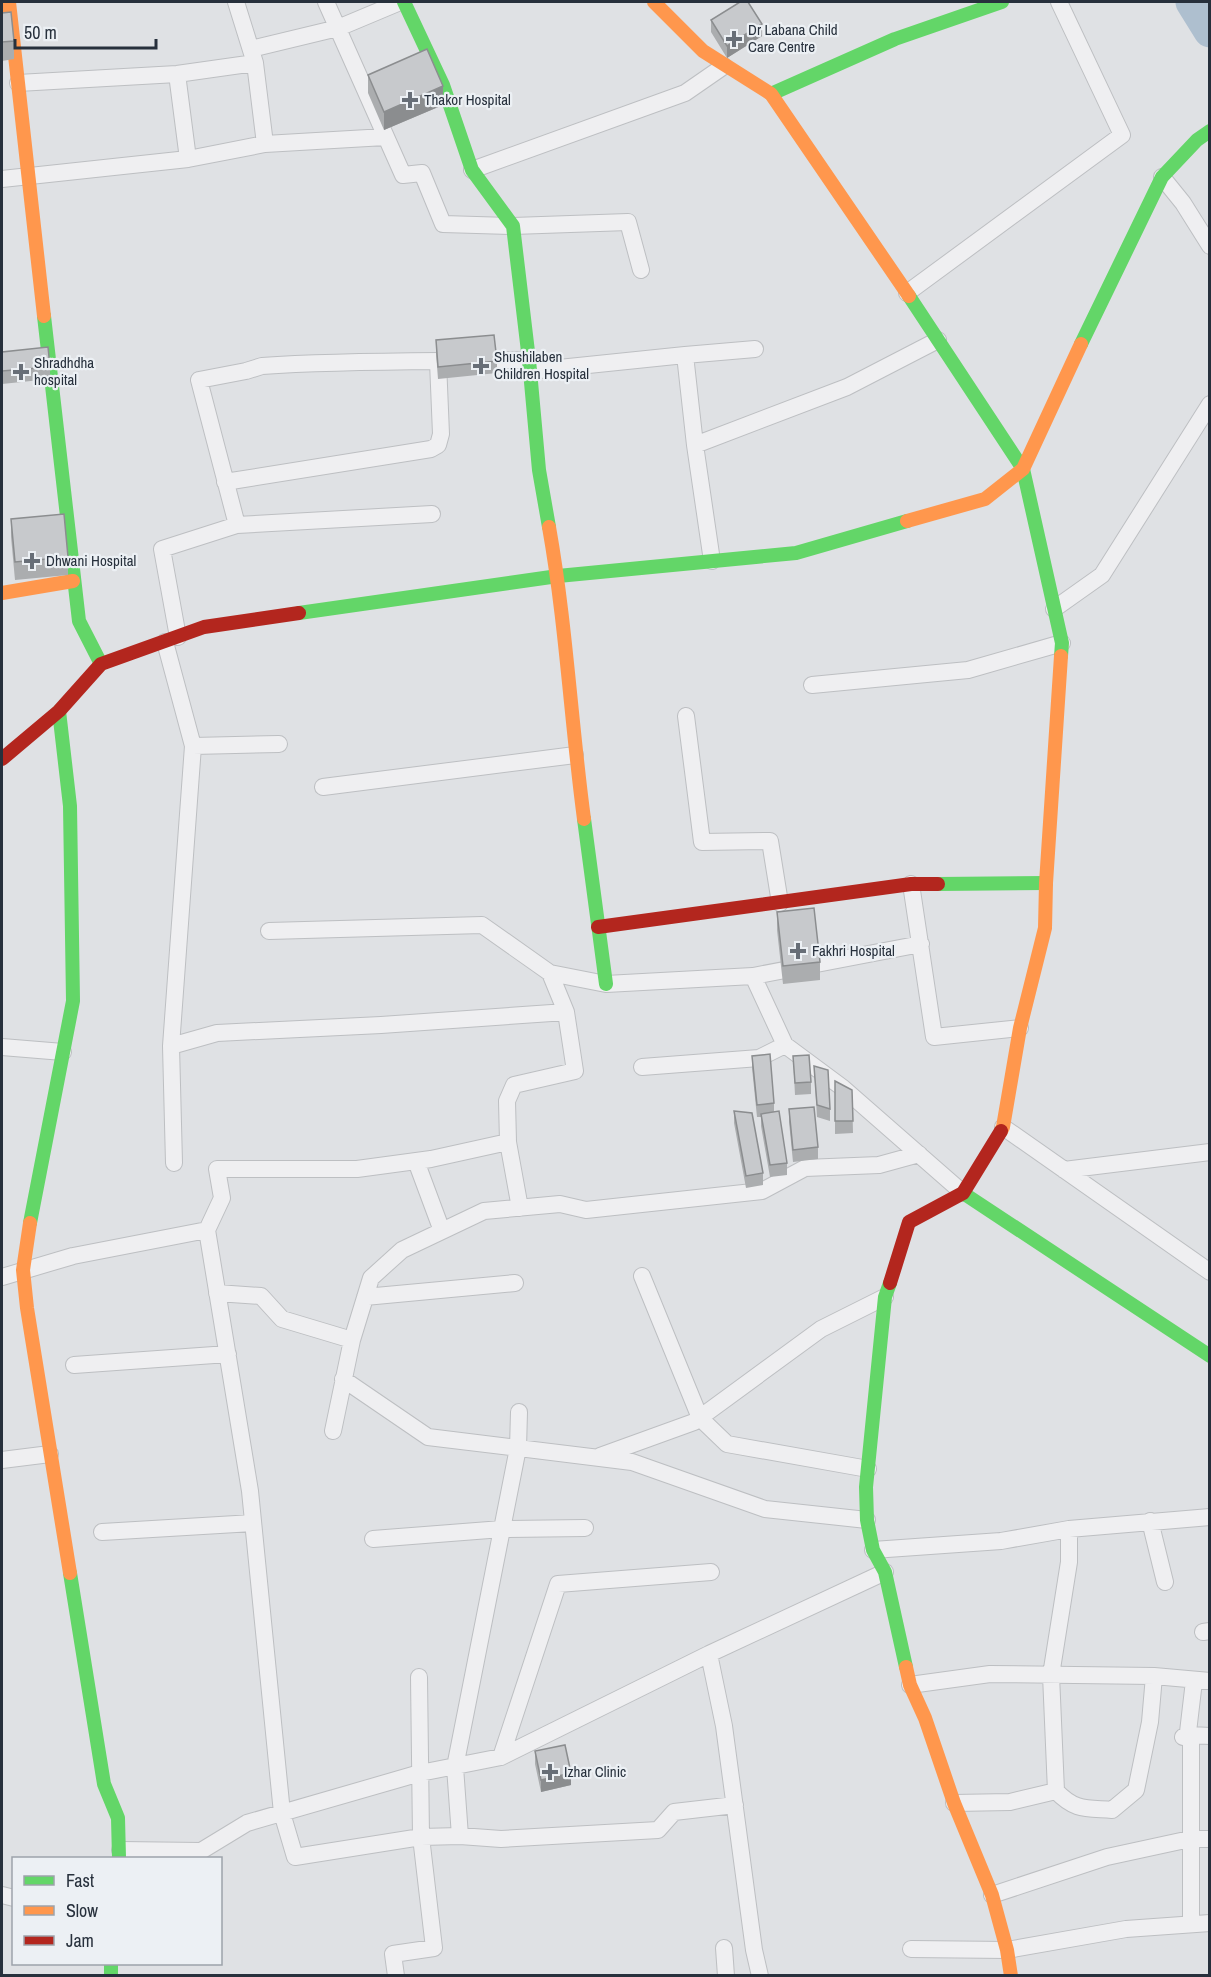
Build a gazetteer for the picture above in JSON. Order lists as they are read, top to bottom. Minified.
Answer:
{"places":{"health":["Dr Labana Child Care Centre","Thakor Hospital","Shushilaben Children Hospital","Shradhdha hospital","Dhwani Hospital","Fakhri Hospital","Izhar Clinic"]},"legend":["Fast","Slow","Jam"],"scale_bar":"50 m"}
